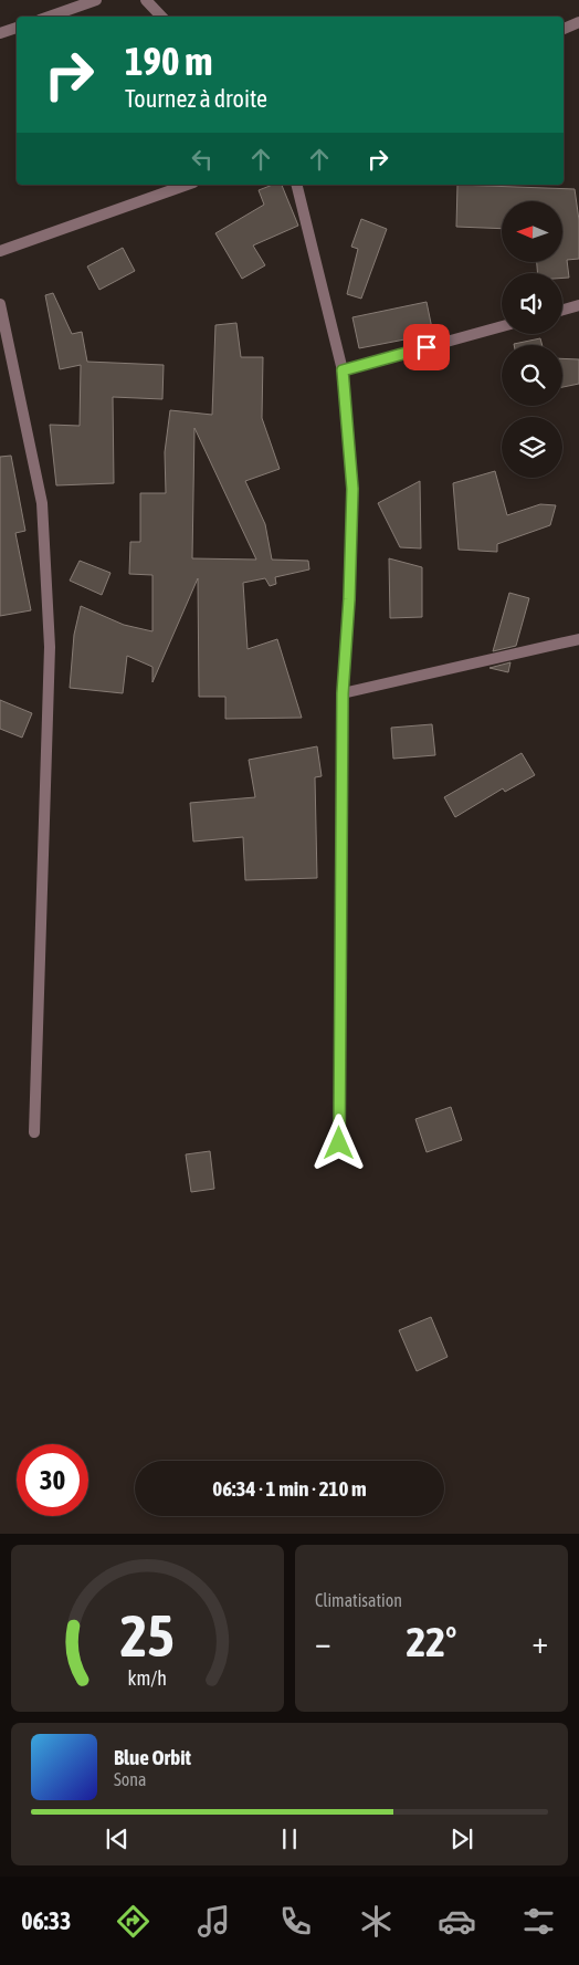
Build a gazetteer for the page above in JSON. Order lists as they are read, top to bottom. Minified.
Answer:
{"north":"left","page":{"turn":["190 m","Tournez à droite"],"limit":"30","trip":"06:34 · 1 min · 210 m","tile":"Climatisation","heat":["−","22°","+"],"song":["Blue Orbit","Sona"],"tabs":"06:33","gauge":["25","km/h"]}}
